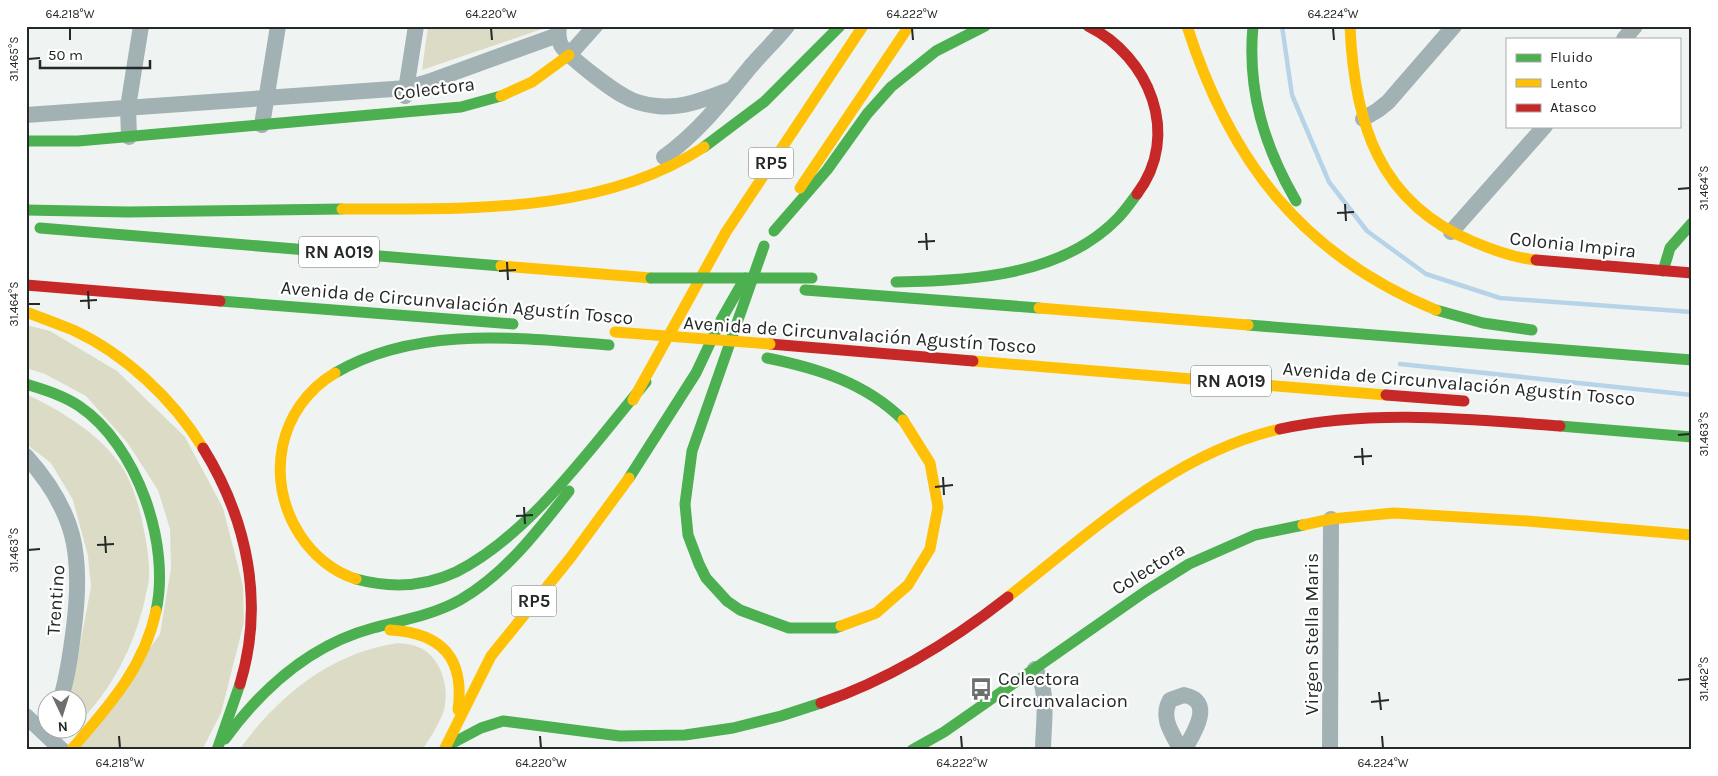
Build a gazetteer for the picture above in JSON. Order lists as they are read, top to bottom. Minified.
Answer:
{"streets":{"main road":["Colectora","RP5","Colonia Impira","RN A019","Avenida de Circunvalación Agustín Tosco"],"street":["Trentino","Virgen Stella Maris"]},"crossings":[["Colectora","Virgen Stella Maris"]],"places":{"bus stop":["Colectora Circunvalacion"]},"legend":["Fluido","Lento","Atasco"],"scale_bar":"50 m","north":"bottom","coordinates":["64.218°W","64.220°W","64.222°W","64.224°W","31.465°S","31.464°S","31.463°S","31.462°S"]}
